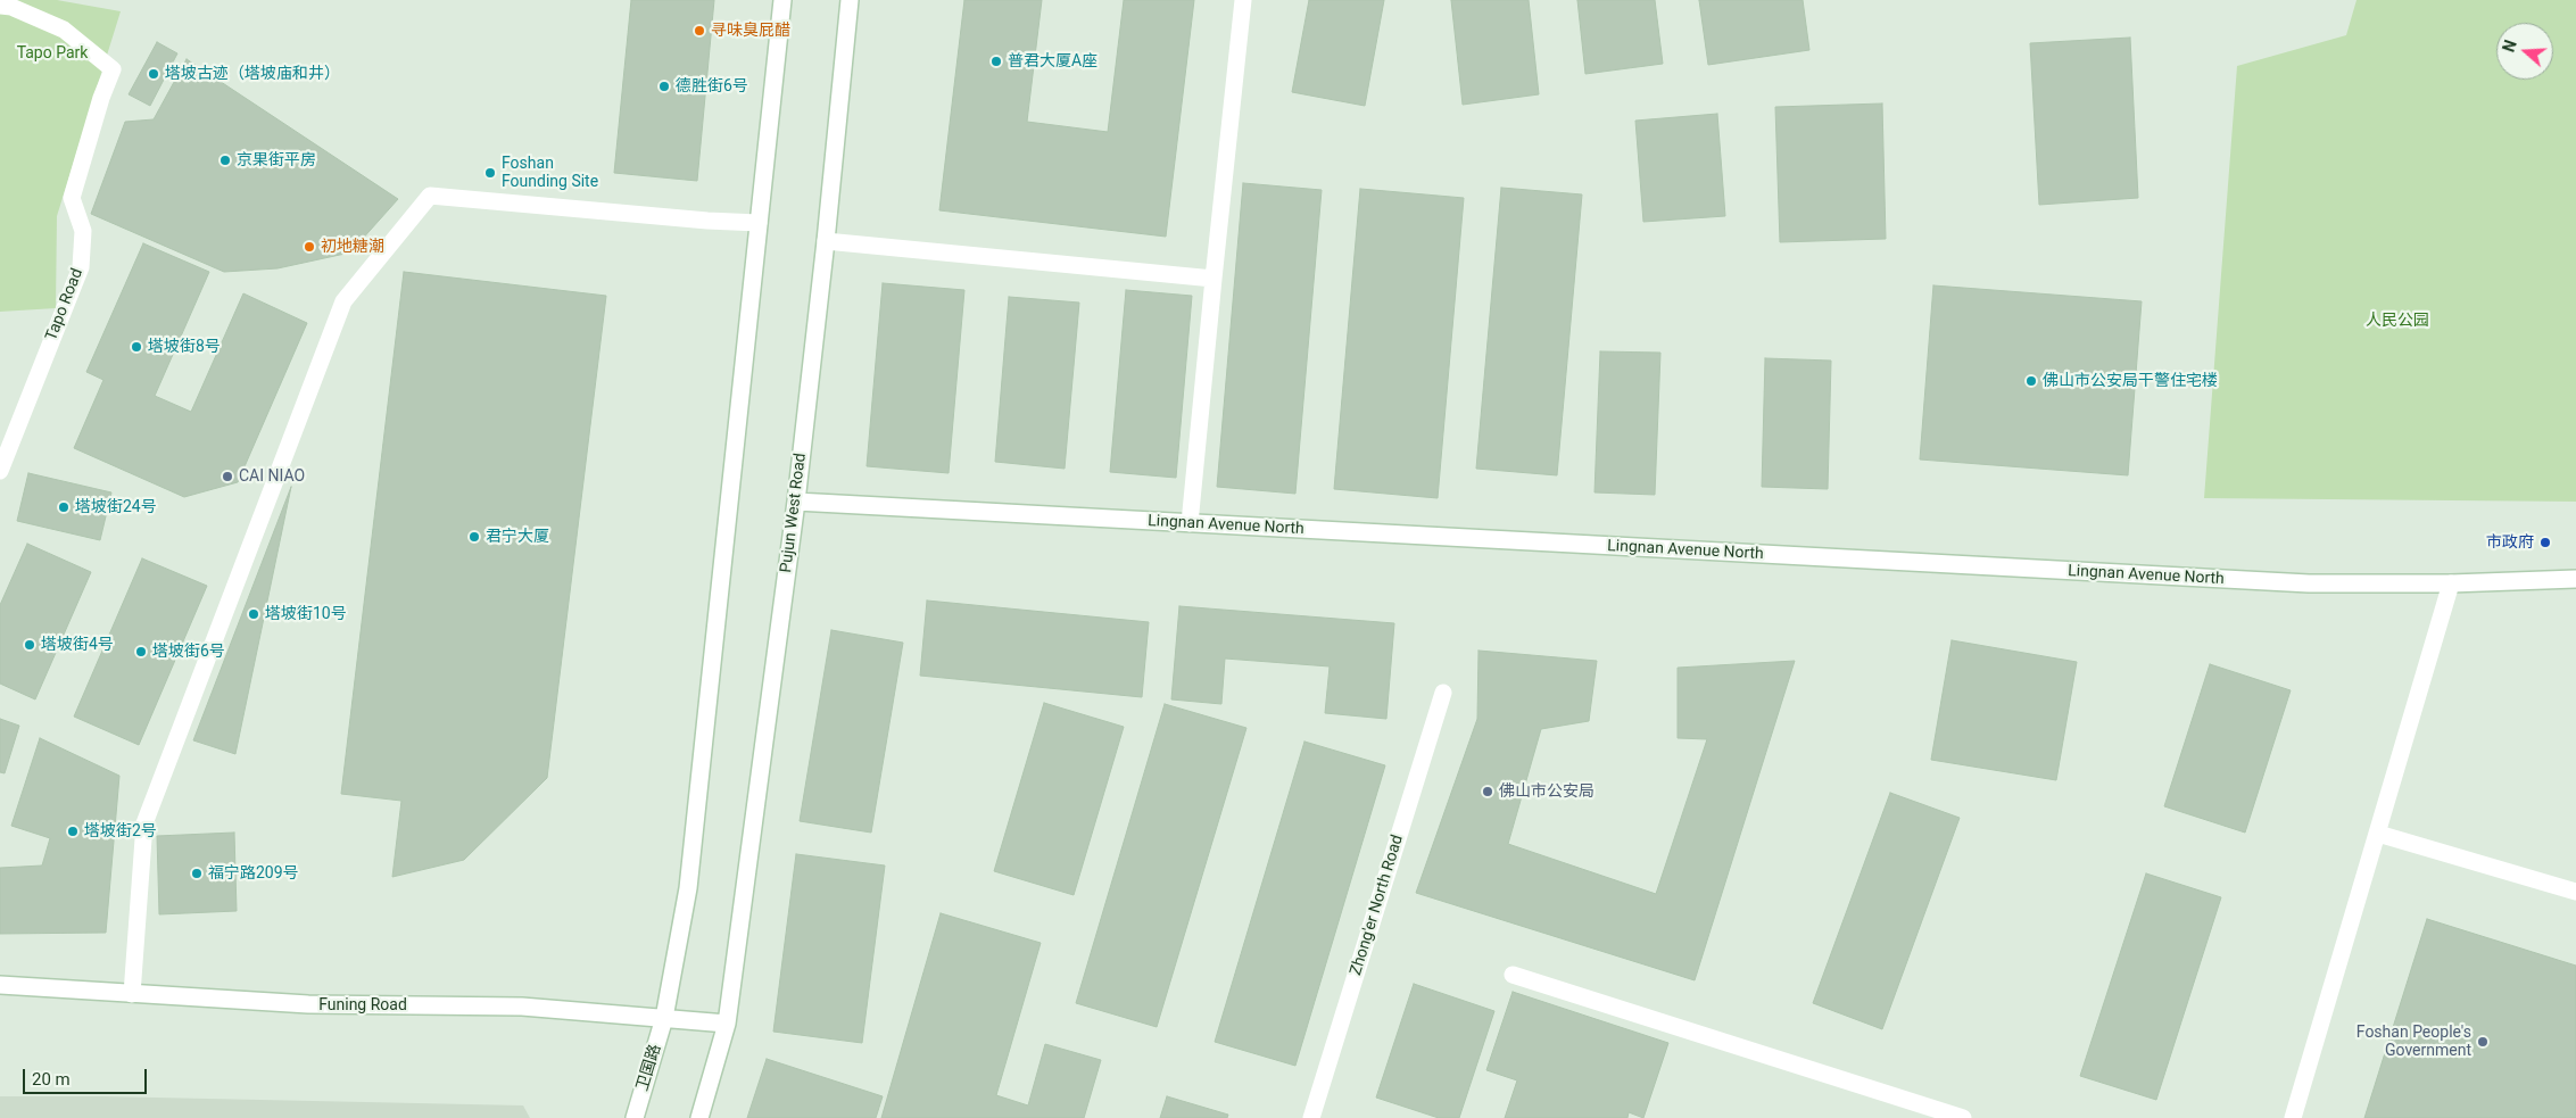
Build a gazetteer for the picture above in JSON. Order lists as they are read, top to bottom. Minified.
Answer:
{"streets":{"main road":["Tapo Road","Pujun West Road","Lingnan Avenue North","Zhong'er North Road","Funing Road","卫国路"]},"crossings":[["Pujun West Road","Lingnan Avenue North"],["Pujun West Road","Funing Road"],["Funing Road","卫国路"]],"parks":["Tapo Park","人民公园"],"places":["寻味臭屁醋","普君大厦A座","塔坡古迹（塔坡庙和井）","德胜街6号","京果街平房","Foshan Founding Site","初地糖潮","塔坡街8号","佛山市公安局干警住宅楼","CAI NIAO","塔坡街24号","君宁大厦","市政府","塔坡街10号","塔坡街4号","塔坡街6号","佛山市公安局","塔坡街2号","福宁路209号","Foshan People's Government"],"scale_bar":"20 m","north":"left"}
